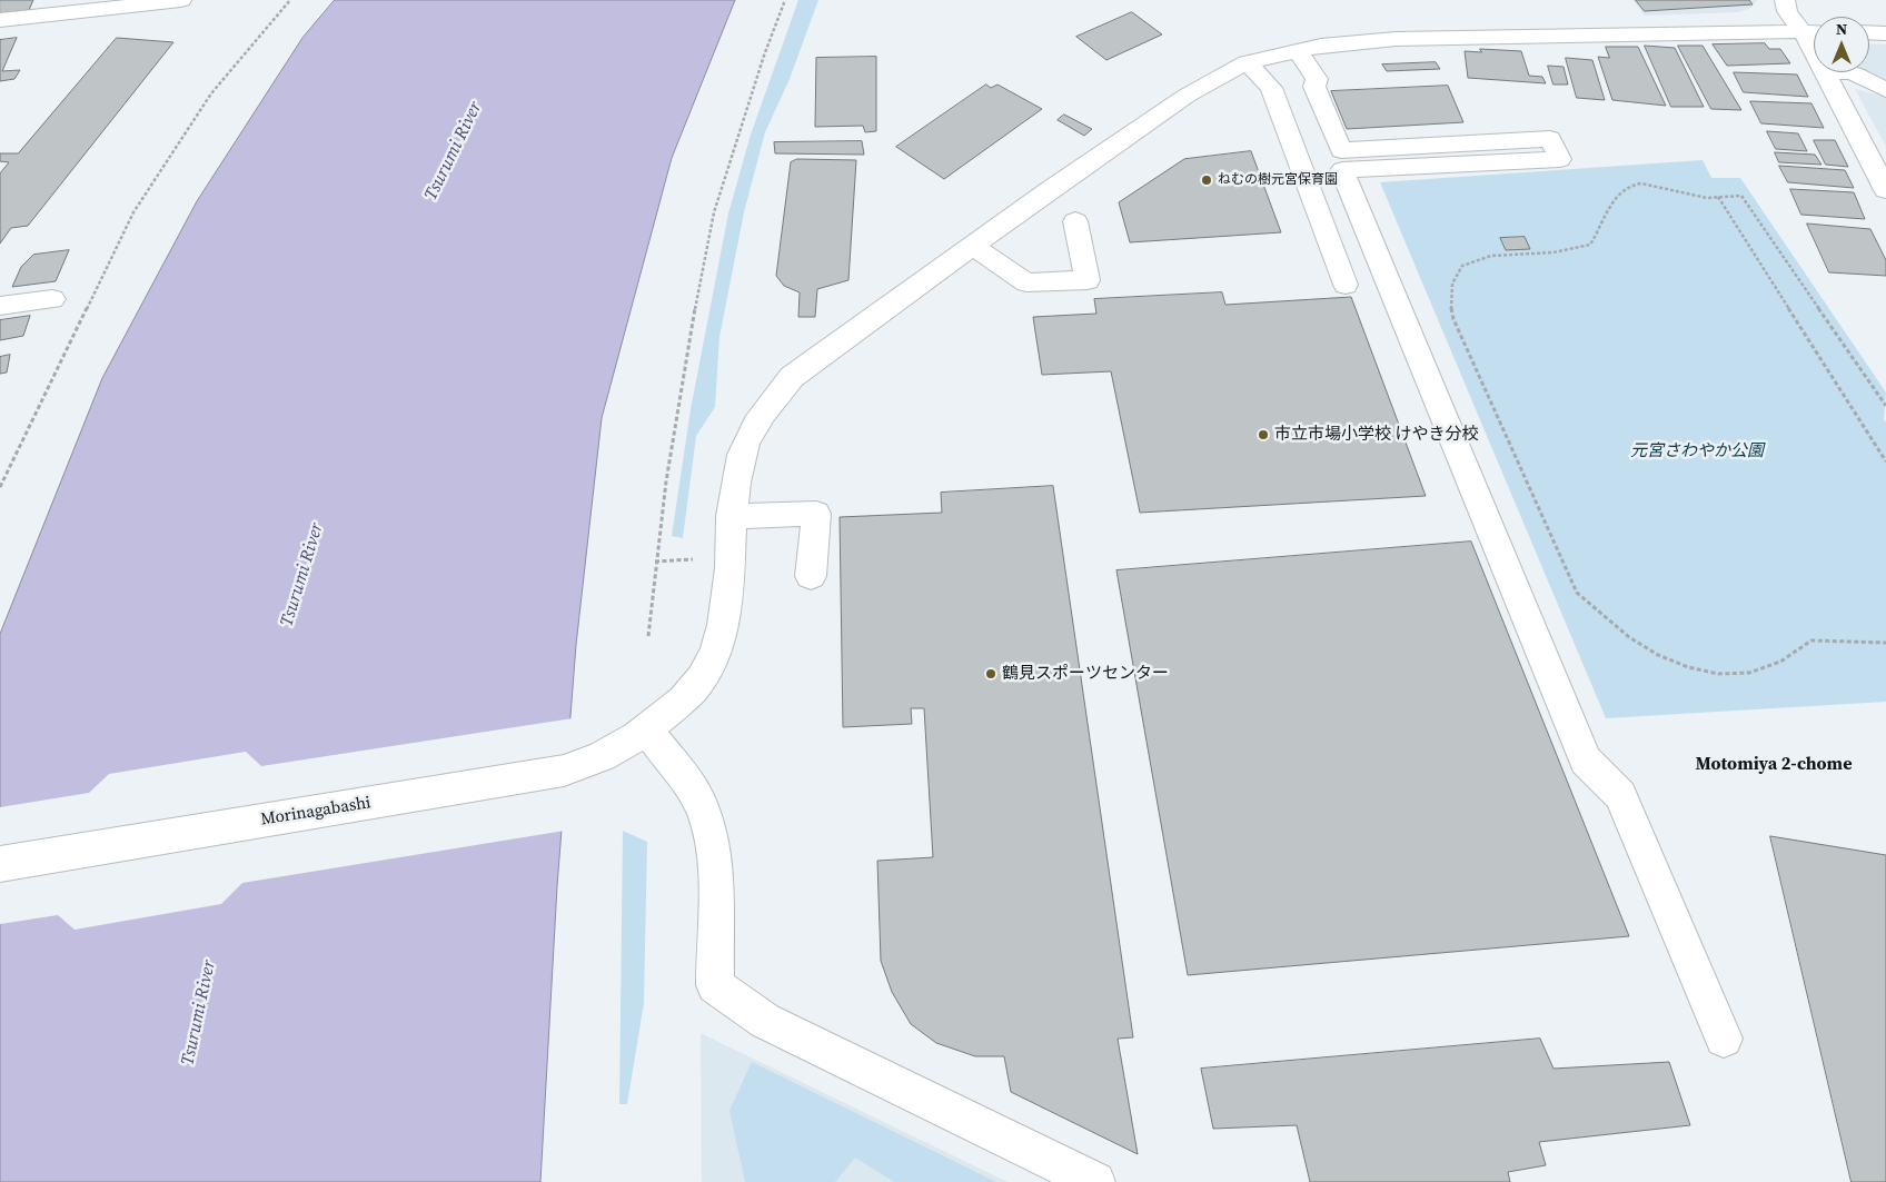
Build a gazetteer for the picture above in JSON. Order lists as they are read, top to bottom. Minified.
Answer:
{"streets":{"street":["Morinagabashi"]},"districts":["Motomiya 2-chome"],"water":["Tsurumi River"],"parks":["元宮さわやか公園"],"places":["ねむの樹元宮保育園","市立市場小学校 けやき分校","鶴見スポーツセンター"],"north":"top"}
